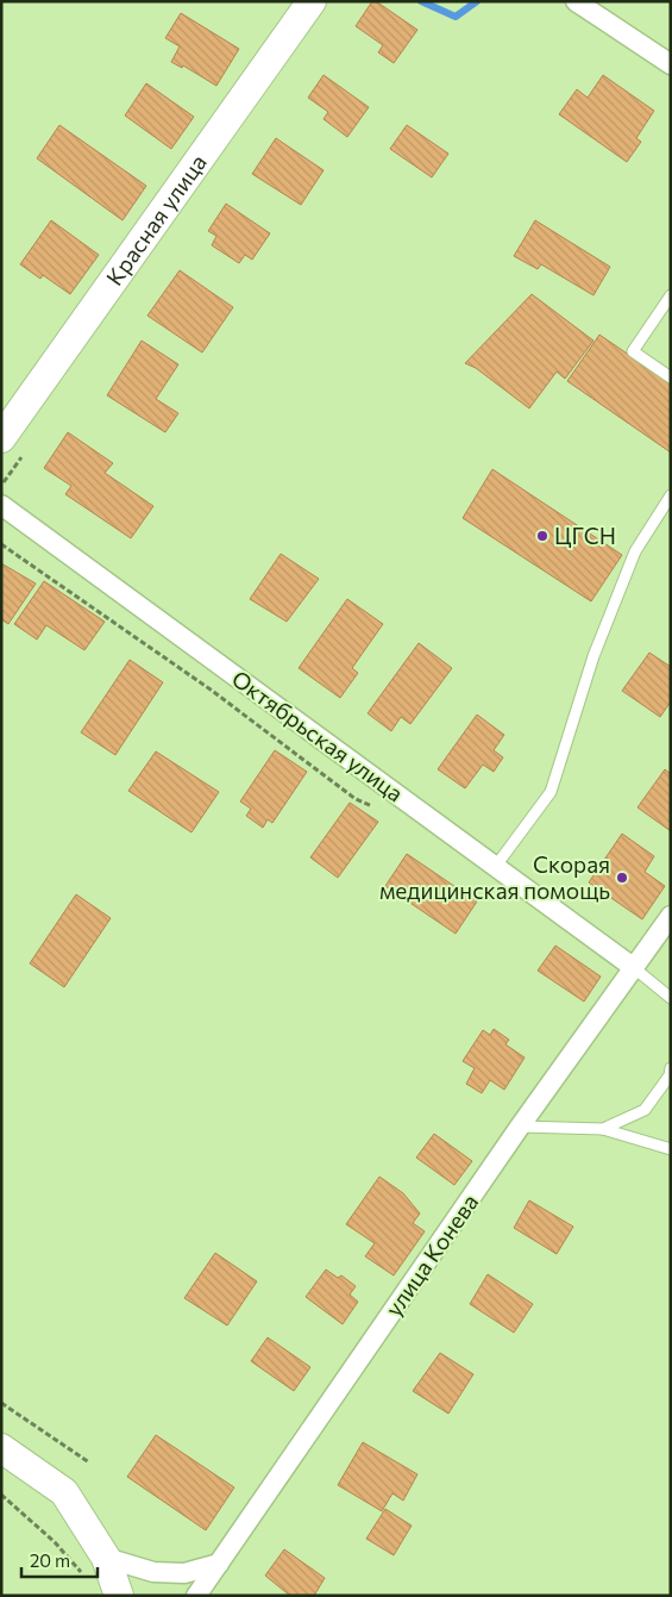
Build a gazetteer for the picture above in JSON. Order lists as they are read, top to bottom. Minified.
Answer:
{"streets":{"main road":["Красная улица"],"street":["Октябрьская улица","улица Конева"]},"crossings":[["Октябрьская улица","улица Конева"]],"places":["ЦГСН","Скорая медицинская помощь"],"scale_bar":"20 m"}
